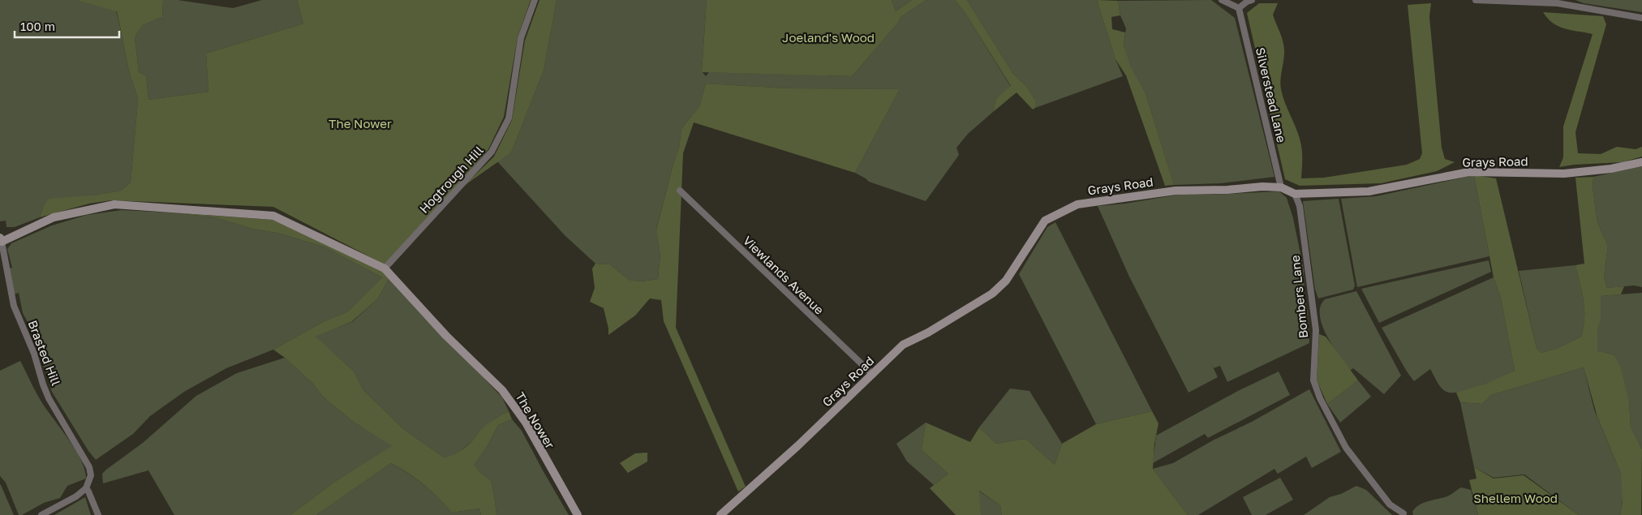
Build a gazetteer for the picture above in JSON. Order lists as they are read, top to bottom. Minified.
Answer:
{"streets":{"street":["Silverstead Lane","Grays Road","Hogtrough Hill","Viewlands Avenue","Bombers Lane","Brasted Hill","The Nower"]},"crossings":[["Silverstead Lane","Grays Road"],["Grays Road","Viewlands Avenue"],["Grays Road","Bombers Lane"],["Hogtrough Hill","The Nower"],["Brasted Hill","The Nower"]],"parks":["Joeland's Wood","The Nower","Shellem Wood"],"scale_bar":"100 m"}
